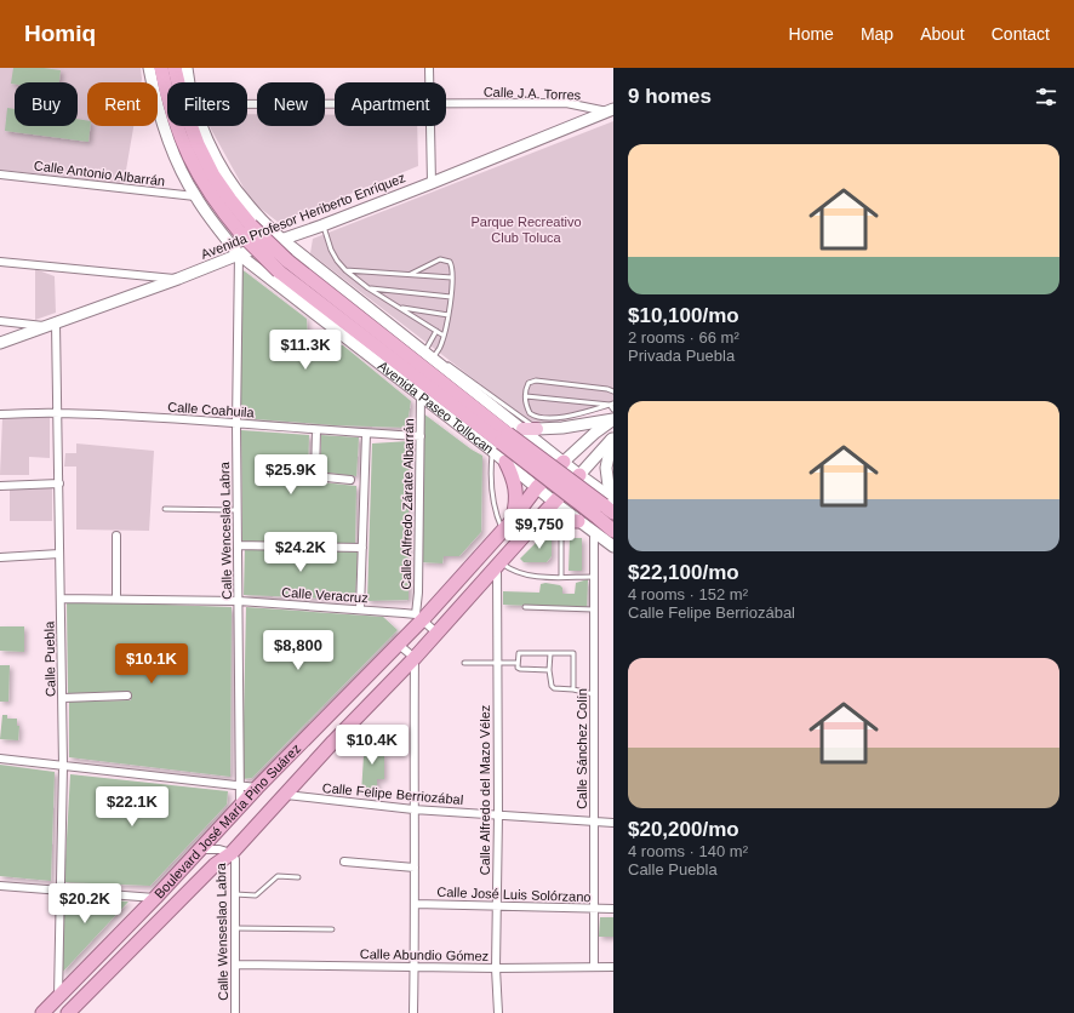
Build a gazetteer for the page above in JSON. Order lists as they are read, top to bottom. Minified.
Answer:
{"streets":{"highway":["Avenida Paseo Tollocan","Boulevard José María Pino Suárez"],"main road":["Avenida Profesor Heriberto Enríquez"],"street":["Calle J.A. Torres","Calle Antonio Albarrán","Calle Coahuila","Calle Alfredo Zárate Albarrán","Calle Wenceslao Labra","Calle Veracruz","Calle Puebla","Calle Sánchez Colín","Calle Alfredo del Mazo Vélez","Calle Felipe Berriozábal","Calle José Luis Solórzano","Calle Wenseslao Labra","Calle Abundio Gómez"]},"crossings":[["Calle J.A. Torres","Avenida Profesor Heriberto Enríquez"],["Calle Antonio Albarrán","Avenida Paseo Tollocan"],["Avenida Profesor Heriberto Enríquez","Avenida Paseo Tollocan"],["Avenida Profesor Heriberto Enríquez","Calle Wenceslao Labra"],["Avenida Profesor Heriberto Enríquez","Calle Puebla"],["Avenida Paseo Tollocan","Calle Alfredo Zárate Albarrán"],["Avenida Paseo Tollocan","Calle Wenceslao Labra"],["Avenida Paseo Tollocan","Calle Sánchez Colín"],["Avenida Paseo Tollocan","Boulevard José María Pino Suárez"],["Calle Coahuila","Calle Alfredo Zárate Albarrán"],["Calle Coahuila","Calle Wenceslao Labra"],["Calle Coahuila","Calle Puebla"],["Calle Alfredo Zárate Albarrán","Calle Veracruz"],["Calle Alfredo Zárate Albarrán","Boulevard José María Pino Suárez"],["Calle Wenceslao Labra","Calle Veracruz"],["Calle Wenceslao Labra","Boulevard José María Pino Suárez"],["Calle Veracruz","Calle Puebla"],["Calle Veracruz","Boulevard José María Pino Suárez"],["Calle Puebla","Boulevard José María Pino Suárez"],["Calle Sánchez Colín","Calle Felipe Berriozábal"],["Calle Sánchez Colín","Calle José Luis Solórzano"],["Calle Sánchez Colín","Calle Abundio Gómez"],["Calle Alfredo del Mazo Vélez","Calle Felipe Berriozábal"],["Calle Alfredo del Mazo Vélez","Boulevard José María Pino Suárez"],["Calle Alfredo del Mazo Vélez","Calle José Luis Solórzano"],["Calle Alfredo del Mazo Vélez","Calle Abundio Gómez"],["Calle Felipe Berriozábal","Boulevard José María Pino Suárez"],["Boulevard José María Pino Suárez","Calle Wenseslao Labra"],["Calle Wenseslao Labra","Calle Abundio Gómez"]],"parks":["Parque Recreativo Club Toluca"],"page":{"header":"Homiq","nav":["Home","Map","About","Contact"],"heading":"9 homes","chip":["Buy","Rent","Filters","New","Apartment"],"list":[{"name":"$10,100/mo","note":"2 rooms · 66 m² · Privada Puebla"},{"name":"$22,100/mo","note":"4 rooms · 152 m² · Calle Felipe Berriozábal"},{"name":"$20,200/mo","note":"4 rooms · 140 m² · Calle Puebla"}],"price":["$11.3K","$25.9K","$9,750","$24.2K","$8,800","$10.1K","$10.4K","$22.1K","$20.2K"]}}
